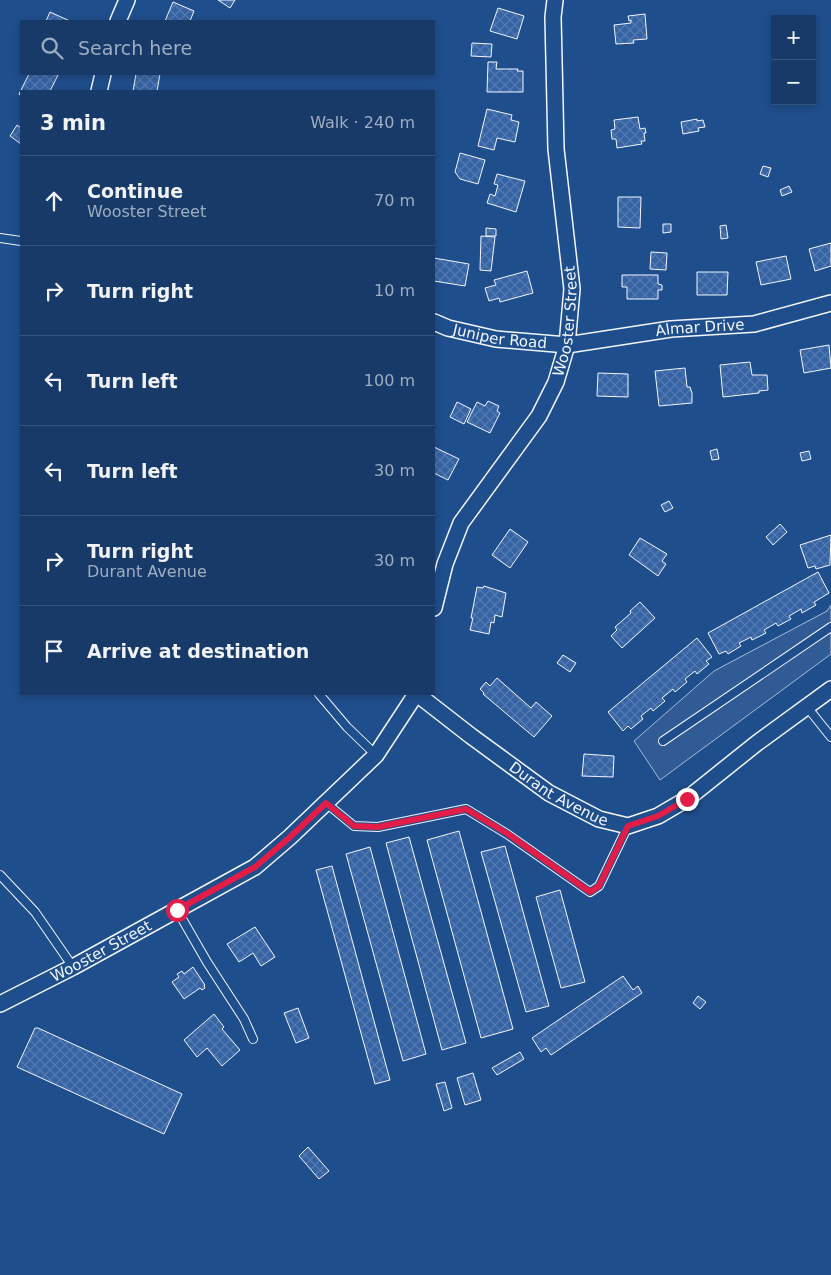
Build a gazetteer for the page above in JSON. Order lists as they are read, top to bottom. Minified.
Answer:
{"streets":{"street":["Wooster Street","Almar Drive","Juniper Road","Durant Avenue"]},"crossings":[["Wooster Street","Almar Drive"],["Wooster Street","Juniper Road"],["Almar Drive","Juniper Road"]],"page":{"map_buttons":["+","−"],"search":"Search here","heading":["3 min","Walk · 240 m"],"list":[["Continue","Wooster Street","70 m"],["Turn right","10 m"],["Turn left","100 m"],["Turn left","30 m"],["Turn right","Durant Avenue","30 m"],"Arrive at destination"]}}
